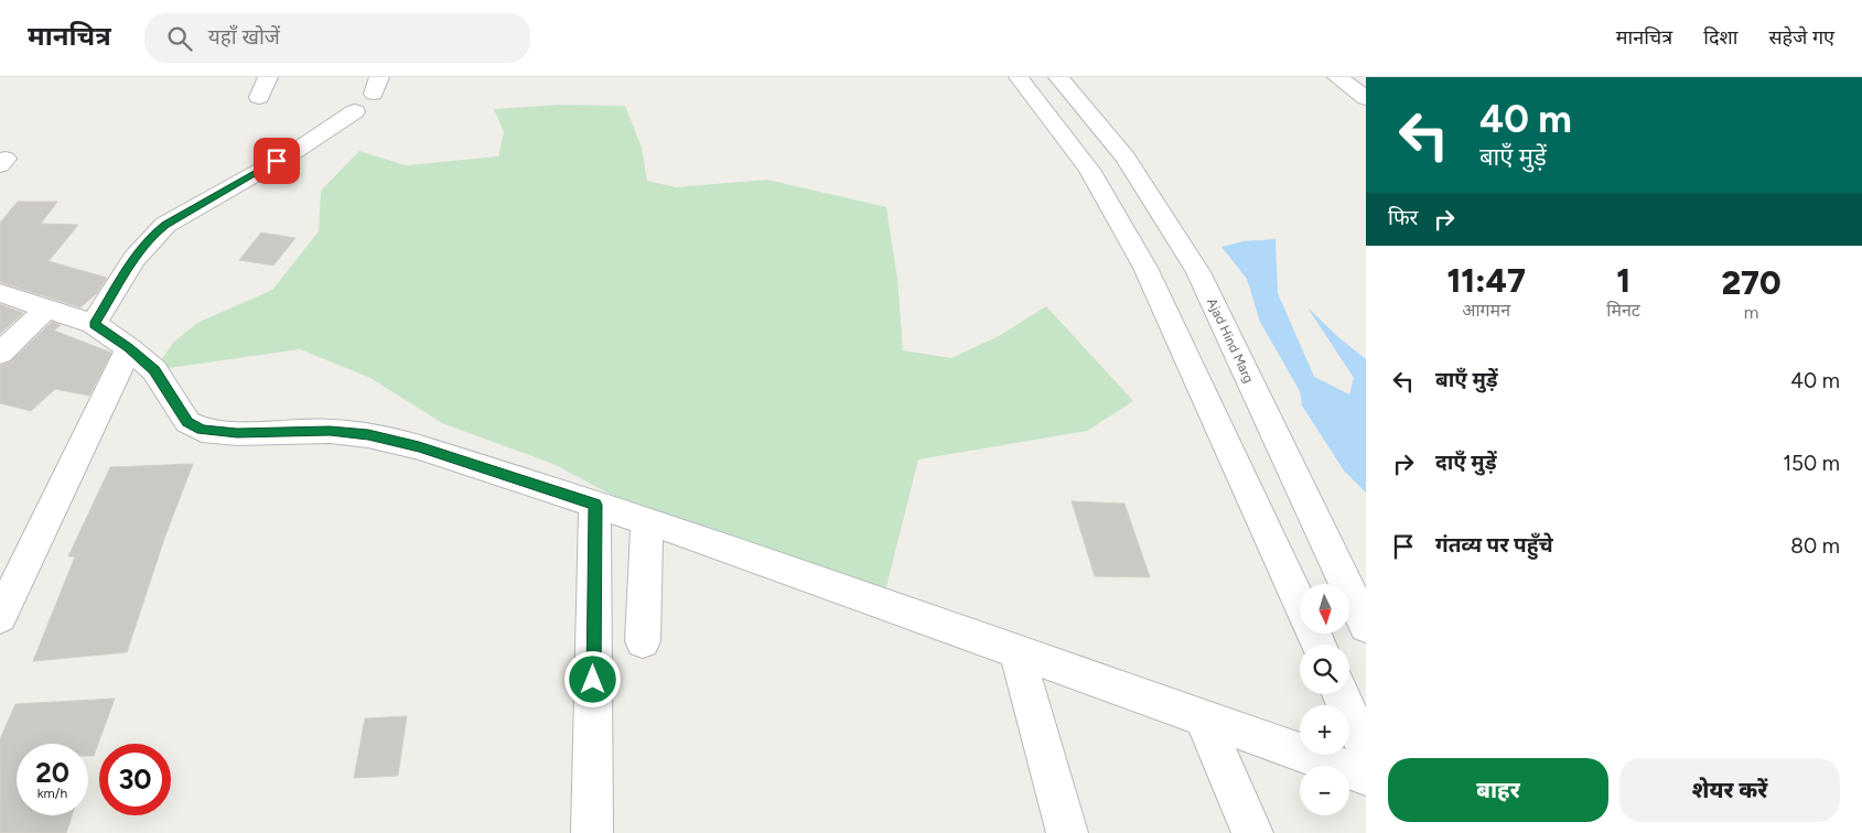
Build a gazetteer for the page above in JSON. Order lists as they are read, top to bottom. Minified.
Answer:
{"streets":{"street":["Ajad Hind Marg"]},"north":"bottom","page":{"header":"मानचित्र","search":"यहाँ खोजें","nav":["मानचित्र","दिशा","सहेजे गए"],"turn":["40 m","बाएँ मुड़ें"],"then":"फिर","eta":["11:47","आगमन","1","मिनट","270","m"],"list":[{"name":"बाएँ मुड़ें","value":"40 m"},{"name":"दाएँ मुड़ें","value":"150 m"},{"name":"गंतव्य पर पहुँचे","value":"80 m"}],"map_buttons":["+","−"],"speed":"20 km/h","limit":"30","buttons":["बाहर","शेयर करें"]}}
